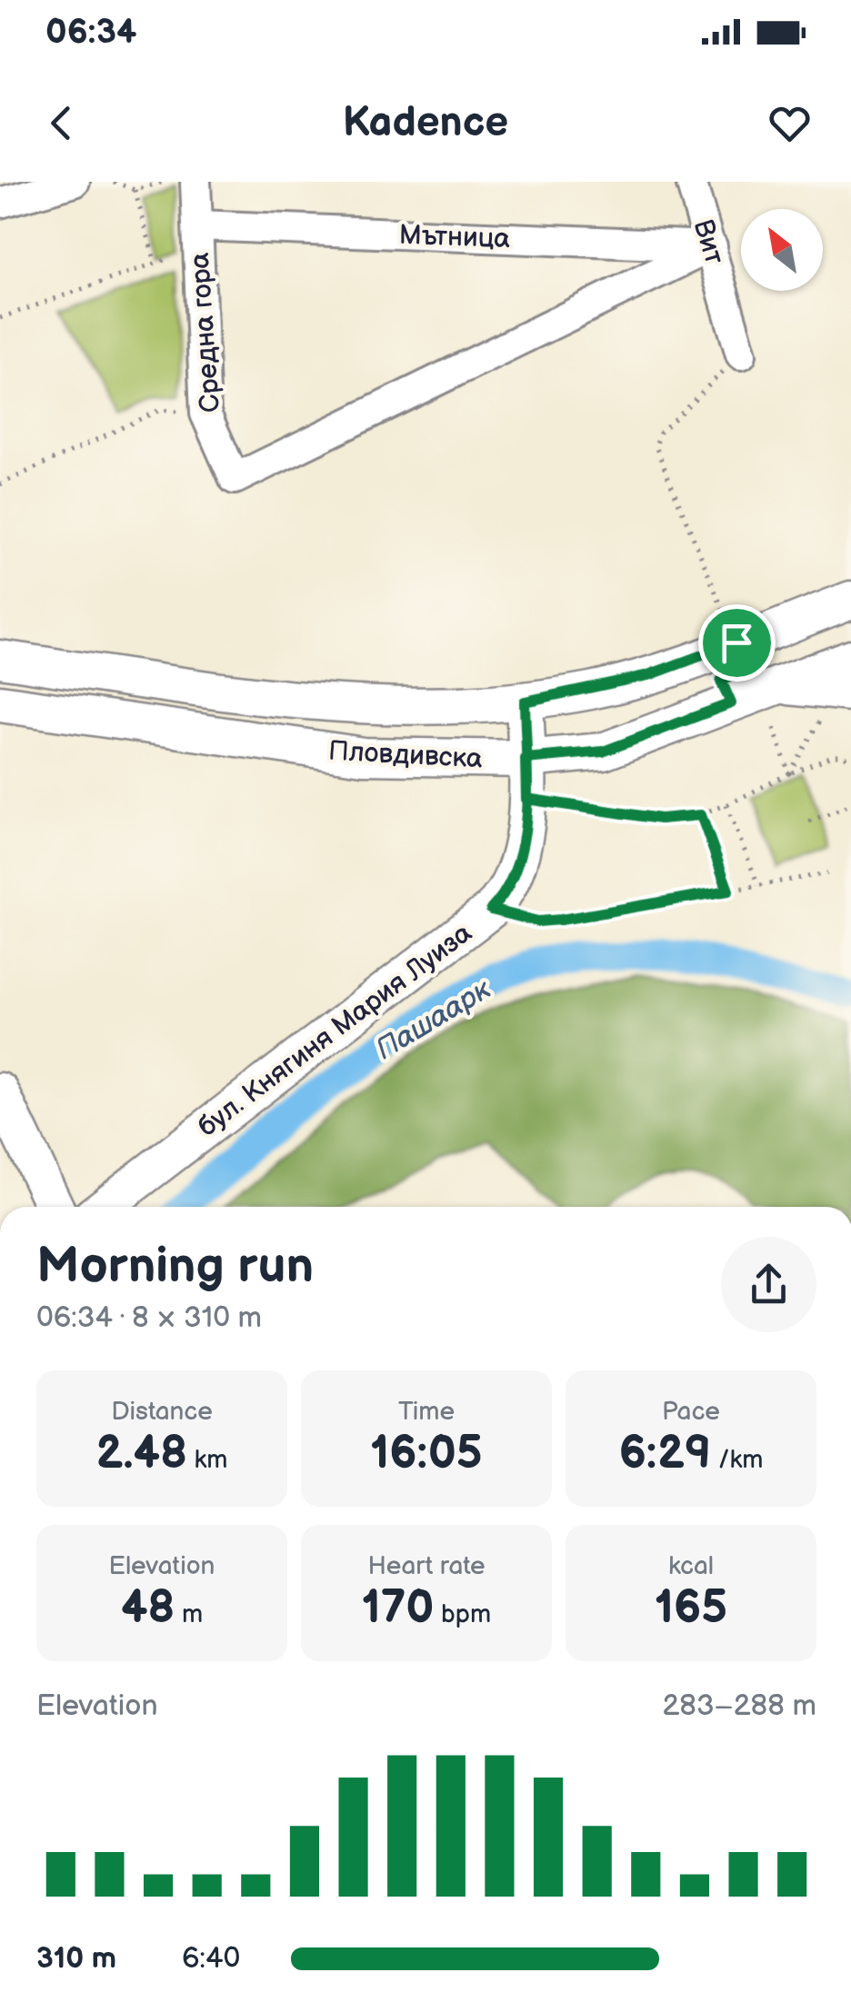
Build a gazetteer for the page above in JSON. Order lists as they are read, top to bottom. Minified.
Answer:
{"streets":{"street":["Мътница","Вит","Средна гора","Пловдивска","бул. Княгиня Мария Луиза"]},"crossings":[["Мътница","Вит"],["Мътница","Средна гора"],["Вит","Средна гора"],["Пловдивска","бул. Княгиня Мария Луиза"]],"water":["Пашаарк"],"north":"top left","page":{"status":"06:34","header":"Kadence","heading":["Morning run","06:34 · 8 × 310 m"],"stats":[["Distance","2.48 km"],["Time","16:05"],["Pace","6:29 /km"],["Elevation","48 m"],["Heart rate","170 bpm"],["kcal","165"]],"chart":["Elevation","283–288 m"],"list":[{"name":"310 m","note":"6:40"}]}}
